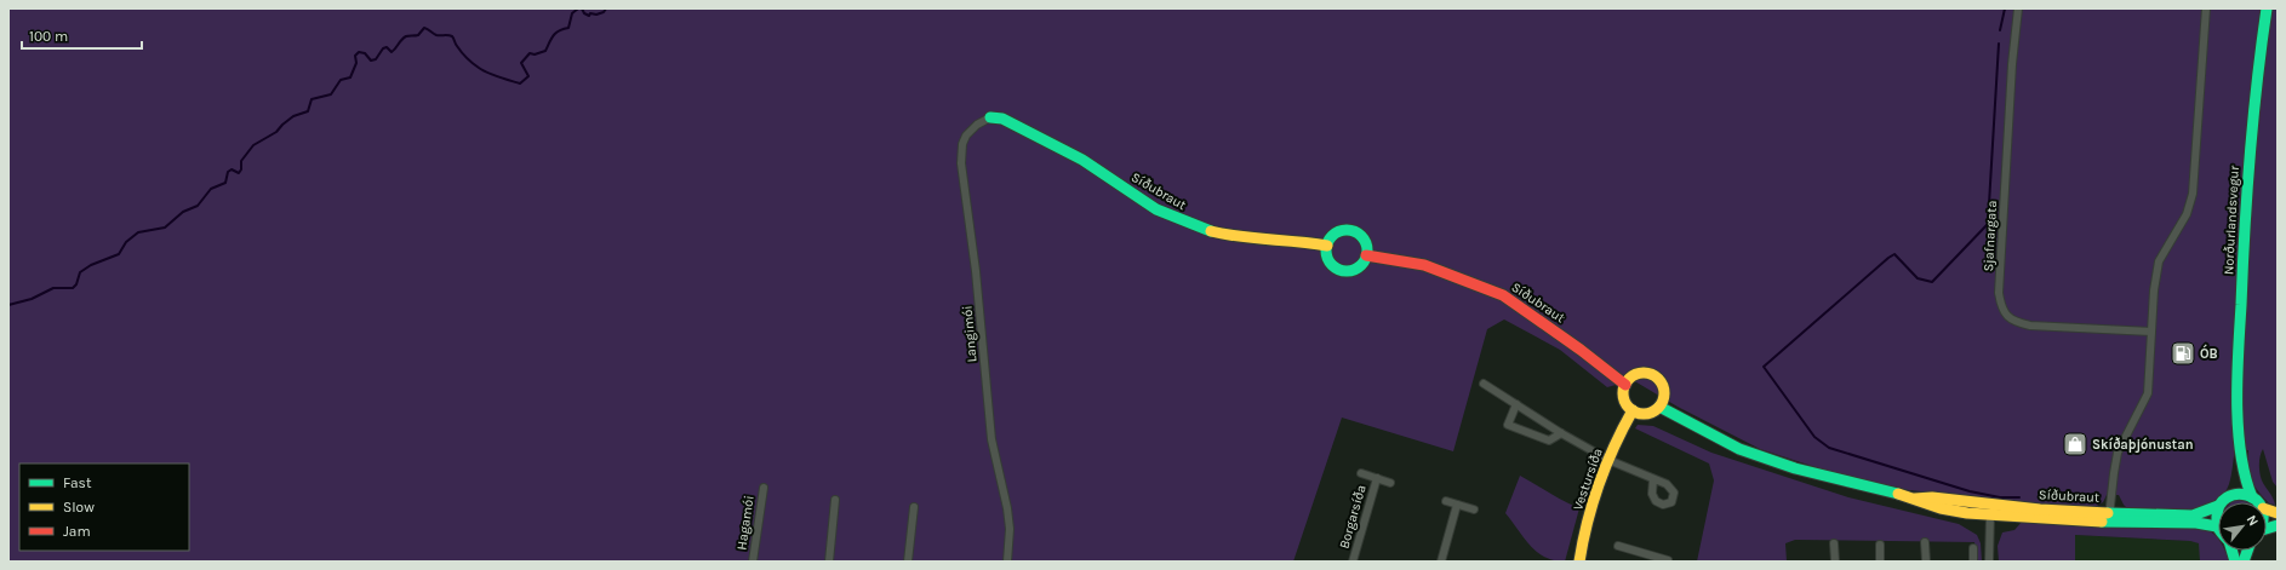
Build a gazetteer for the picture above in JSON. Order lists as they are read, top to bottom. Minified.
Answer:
{"streets":{"main road":["Síðubraut","Norðurlandsvegur","Vestursíða"],"street":["Sjafnargata","Langimói","Borgarsíða","Hagamói"]},"crossings":[["Síðubraut","Langimói"],["Síðubraut","Vestursíða"]],"places":{"fuel station":["ÓB"],"shop":["Skíðaþjónustan"]},"legend":["Fast","Slow","Jam"],"scale_bar":"100 m","north":"top right"}
